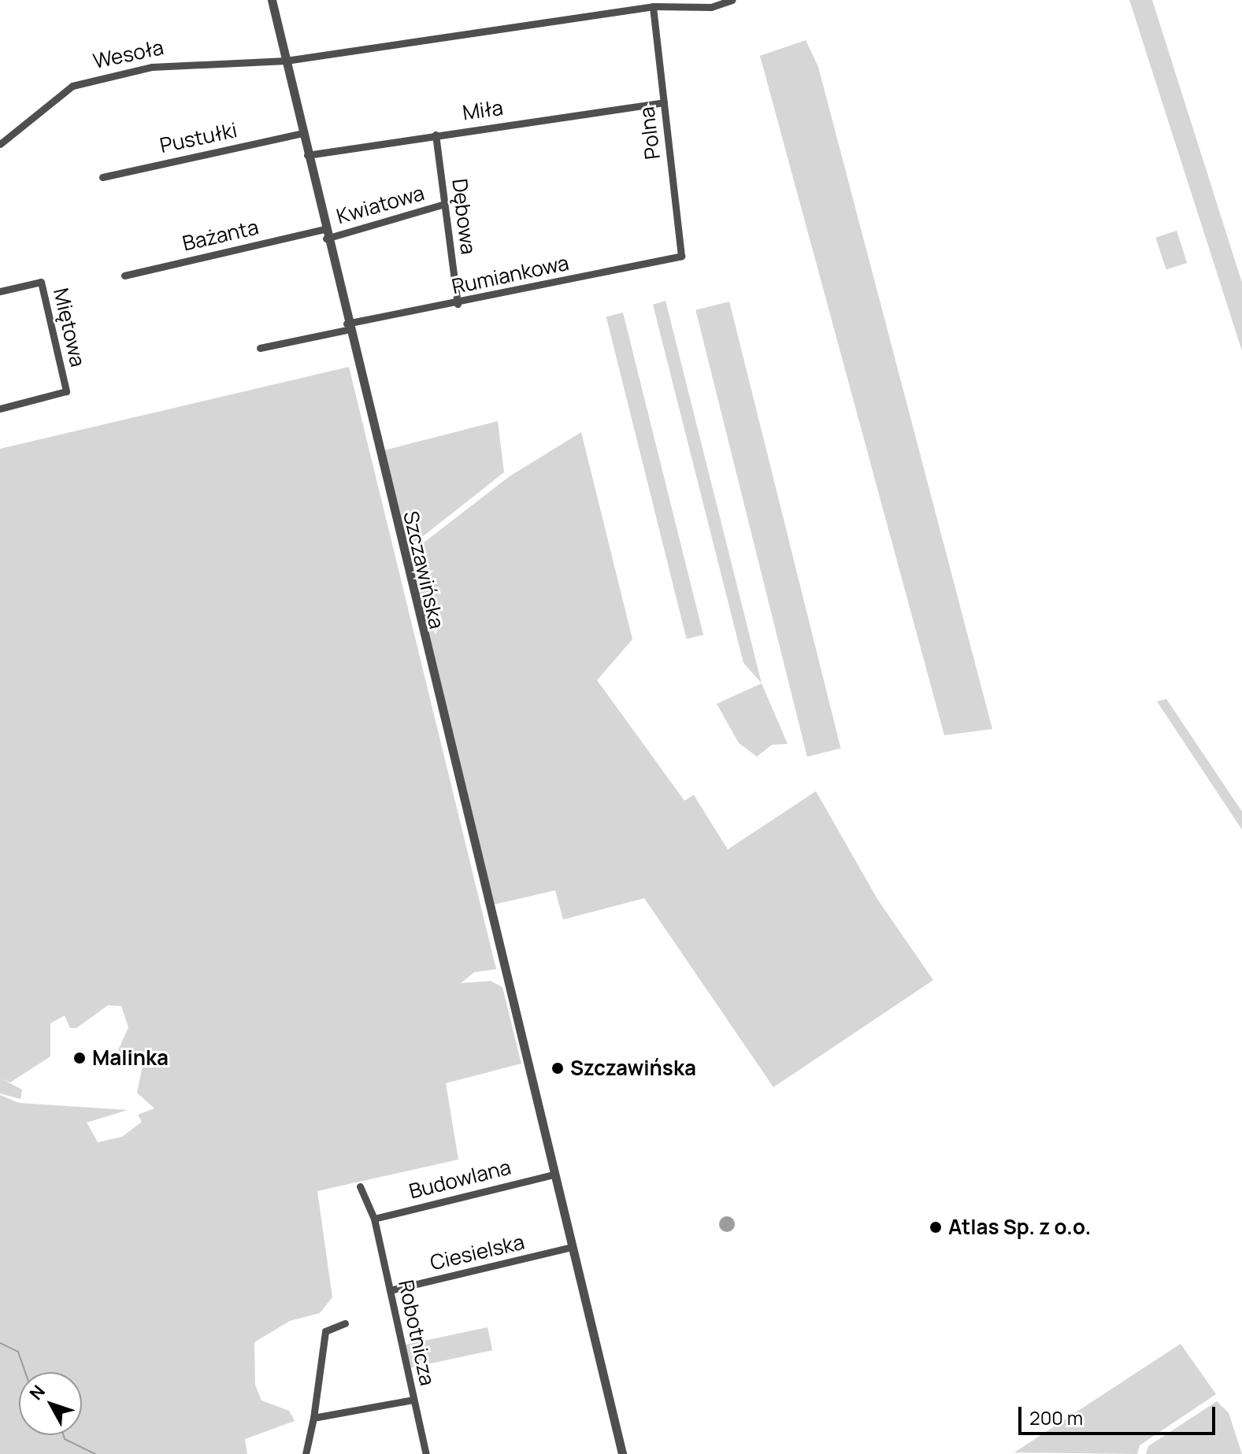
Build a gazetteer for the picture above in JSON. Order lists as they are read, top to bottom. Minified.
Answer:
{"streets":{"street":["Wesoła","Miła","Polna","Pustułki","Kwiatowa","Dębowa","Bażanta","Rumiankowa","Miętowa","Szczawińska","Budowlana","Ciesielska","Robotnicza"]},"crossings":[["Wesoła","Polna"],["Wesoła","Szczawińska"],["Miła","Polna"],["Miła","Dębowa"],["Miła","Szczawińska"],["Polna","Rumiankowa"],["Pustułki","Szczawińska"],["Kwiatowa","Dębowa"],["Kwiatowa","Bażanta"],["Kwiatowa","Szczawińska"],["Dębowa","Rumiankowa"],["Bażanta","Szczawińska"],["Rumiankowa","Szczawińska"],["Szczawińska","Budowlana"],["Szczawińska","Ciesielska"],["Budowlana","Robotnicza"],["Ciesielska","Robotnicza"]],"places":["Malinka","Szczawińska","Atlas Sp. z o.o."],"scale_bar":"200 m","north":"top left"}
